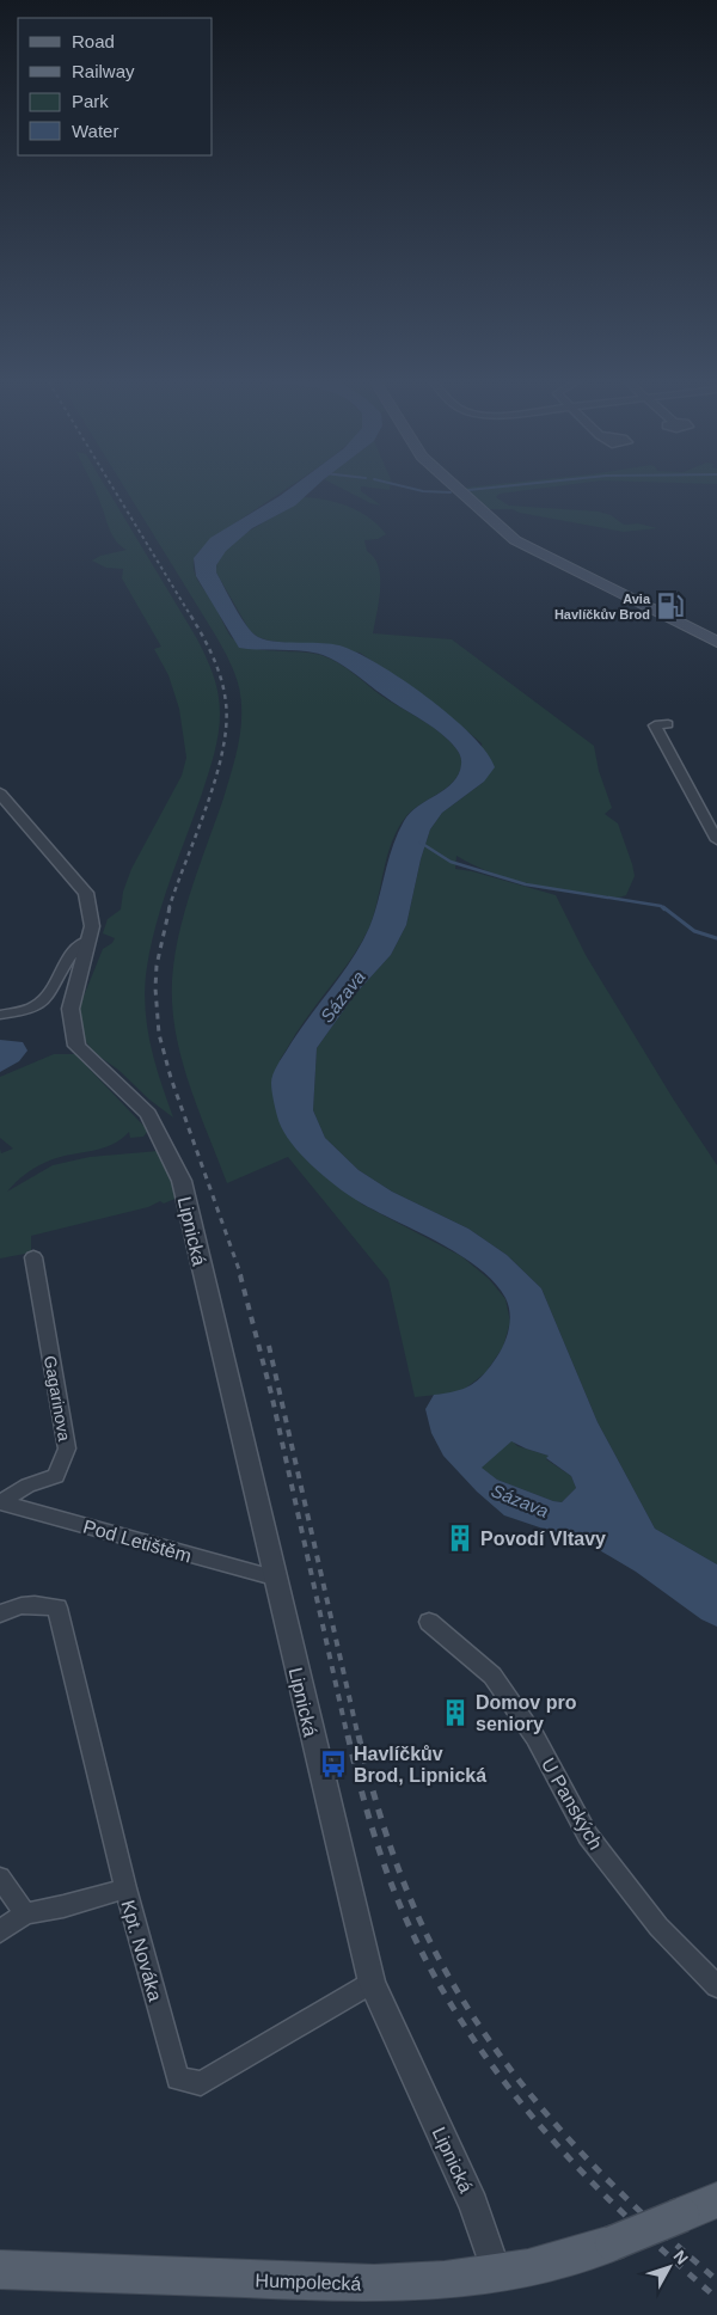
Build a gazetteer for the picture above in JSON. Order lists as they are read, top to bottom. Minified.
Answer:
{"streets":{"main road":["Humpolecká"],"street":["Lipnická","Gagarinova","Pod Letištěm","U Panských","Kpt. Nováka"]},"crossings":[["Lipnická","Pod Letištěm"],["Lipnická","Kpt. Nováka"],["Lipnická","Humpolecká"],["Gagarinova","Pod Letištěm"]],"water":["Sázava"],"places":{"fuel station":["Avia Havlíčkův Brod"],"building":["Povodí Vltavy","Domov pro seniory"],"bus stop":["Havlíčkův Brod, Lipnická"]},"legend":["Road","Railway","Park","Water"],"north":"top right"}
